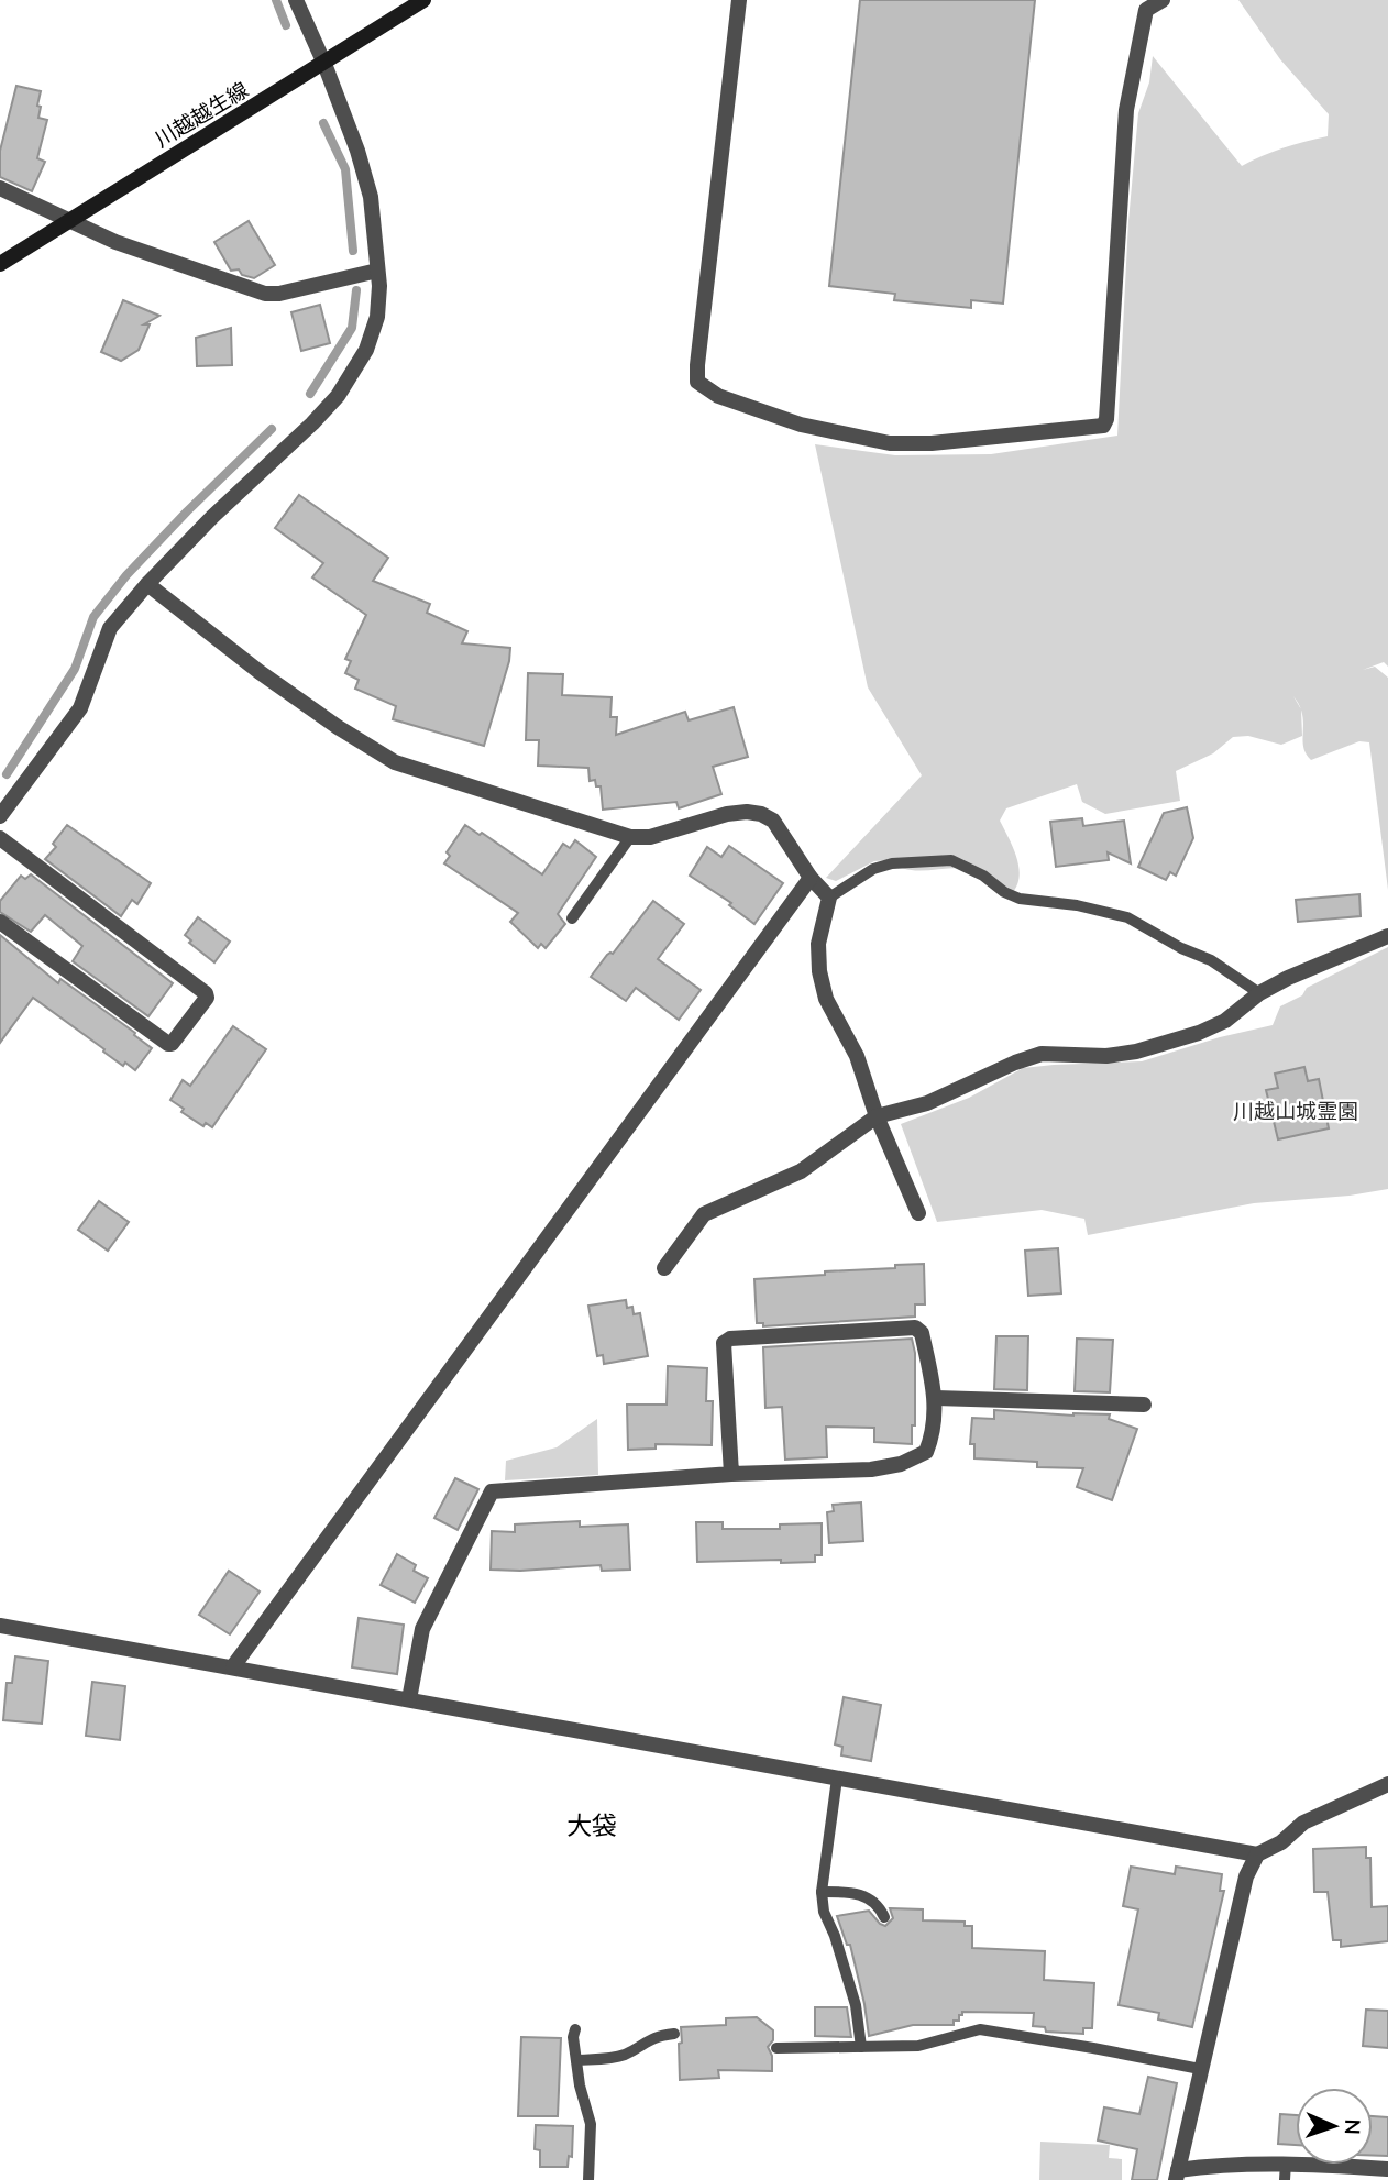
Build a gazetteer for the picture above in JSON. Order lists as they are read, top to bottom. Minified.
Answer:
{"streets":{"main road":["川越越生線"]},"districts":["大袋"],"parks":["川越山城霊園"],"north":"right"}
